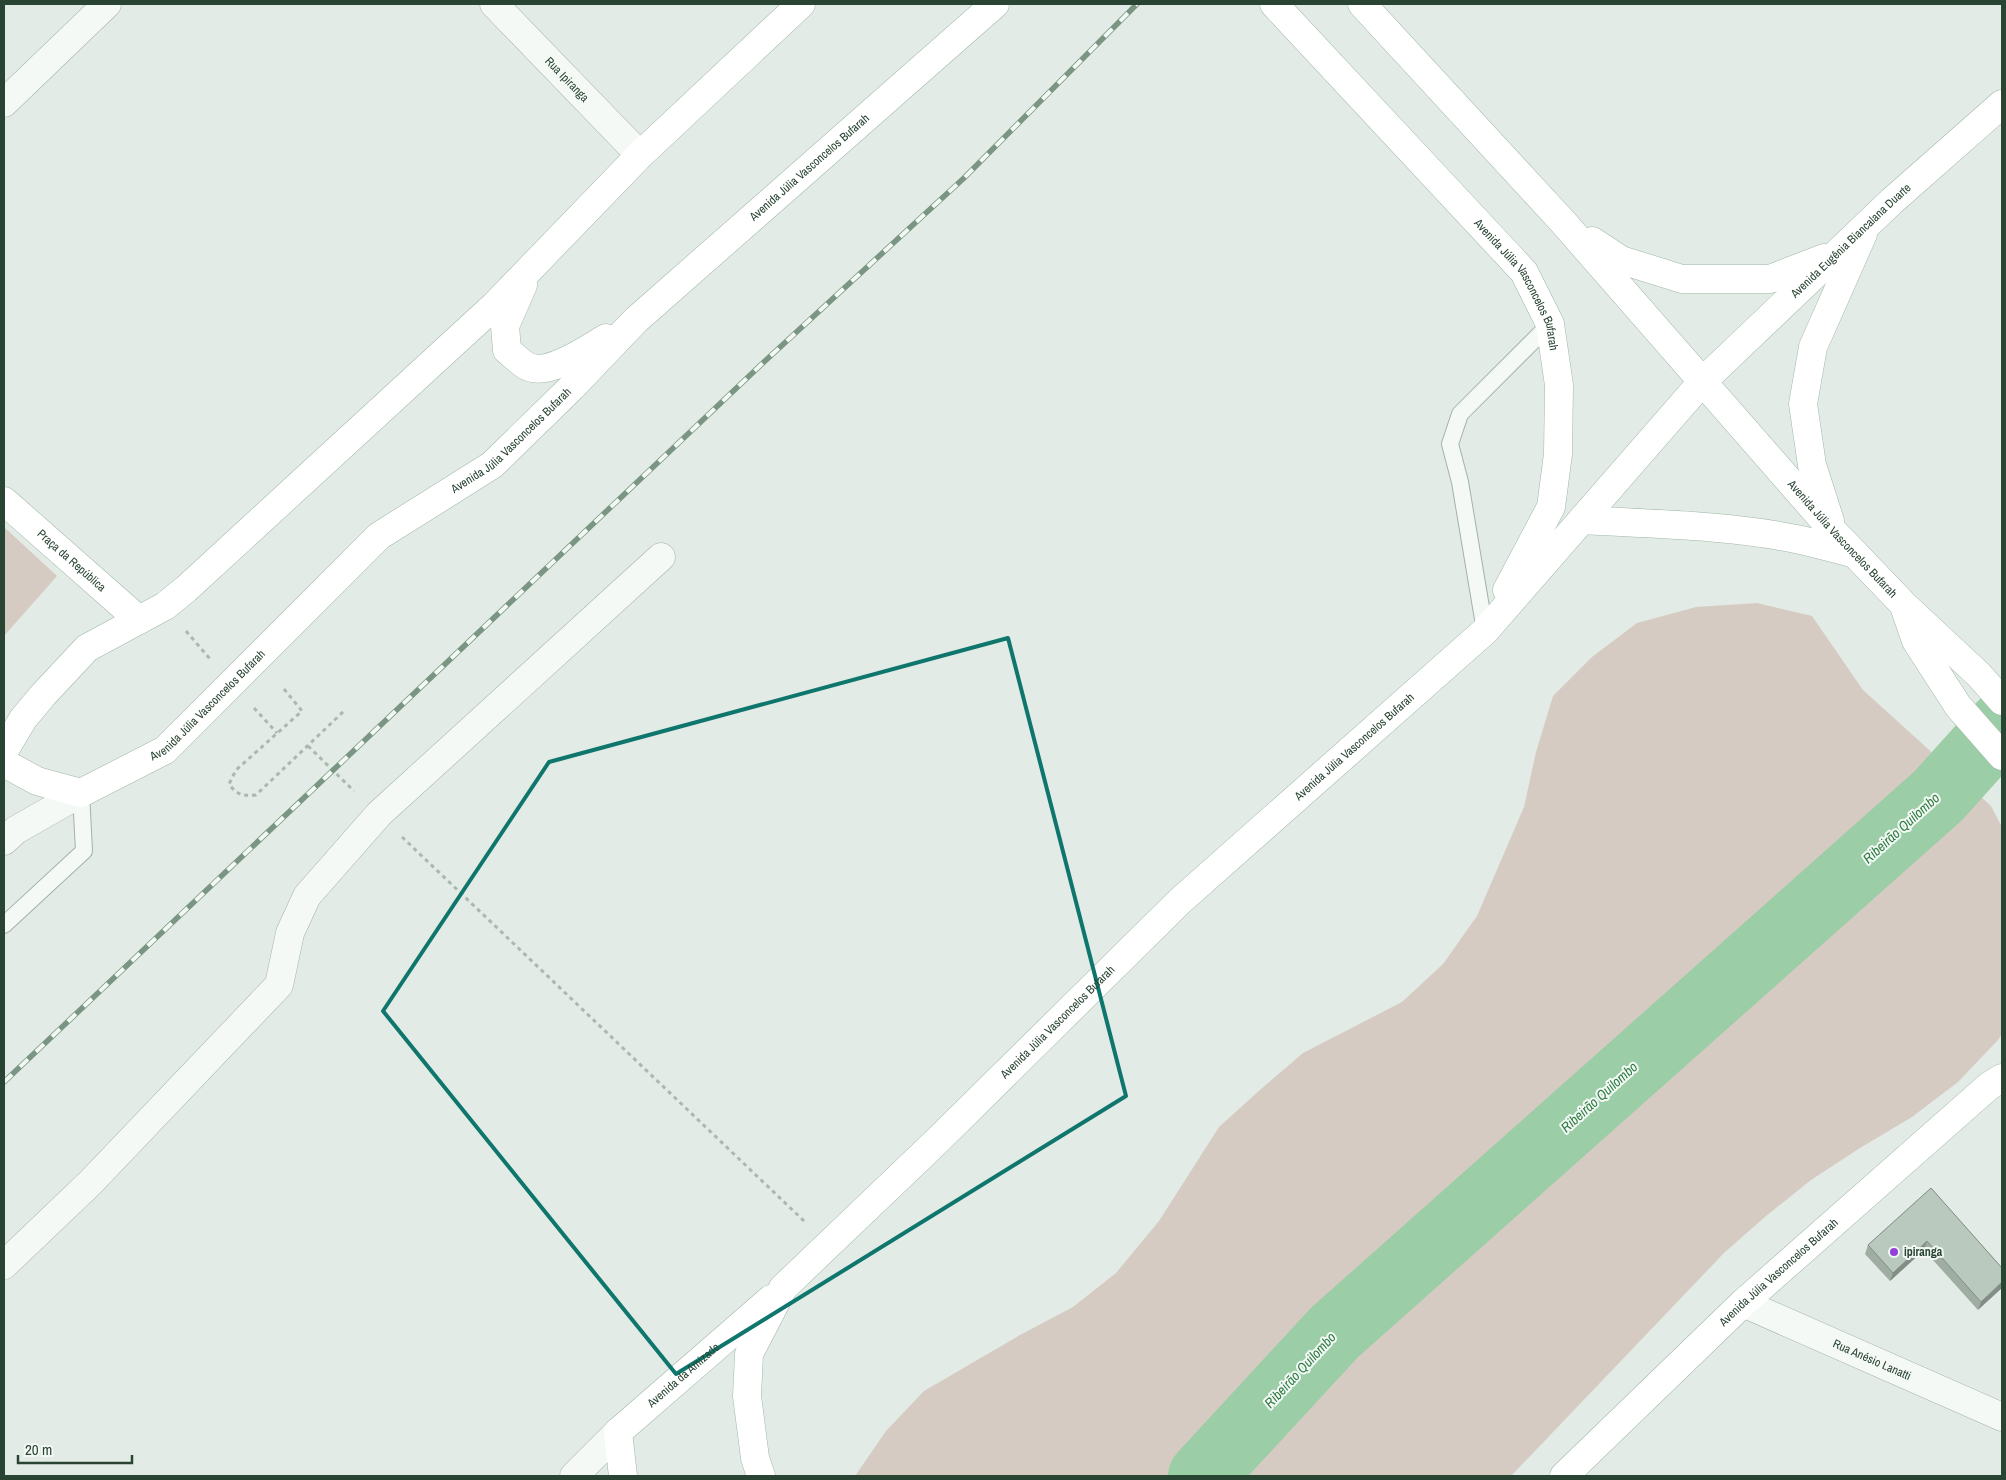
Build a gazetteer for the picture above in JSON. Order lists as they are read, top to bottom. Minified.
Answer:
{"streets":{"main road":["Avenida Júlia Vasconcelos Bufarah","Avenida Eugênia Biancalana Duarte","Praça da República","Avenida da Amizade"],"street":["Rua Ipiranga","Rua Anésio Lanatti"]},"crossings":[["Avenida Júlia Vasconcelos Bufarah","Avenida Eugênia Biancalana Duarte"],["Avenida Júlia Vasconcelos Bufarah","Rua Anésio Lanatti"],["Avenida Júlia Vasconcelos Bufarah","Avenida da Amizade"]],"water":["Ribeirão Quilombo"],"places":["ipiranga"],"scale_bar":"20 m"}
